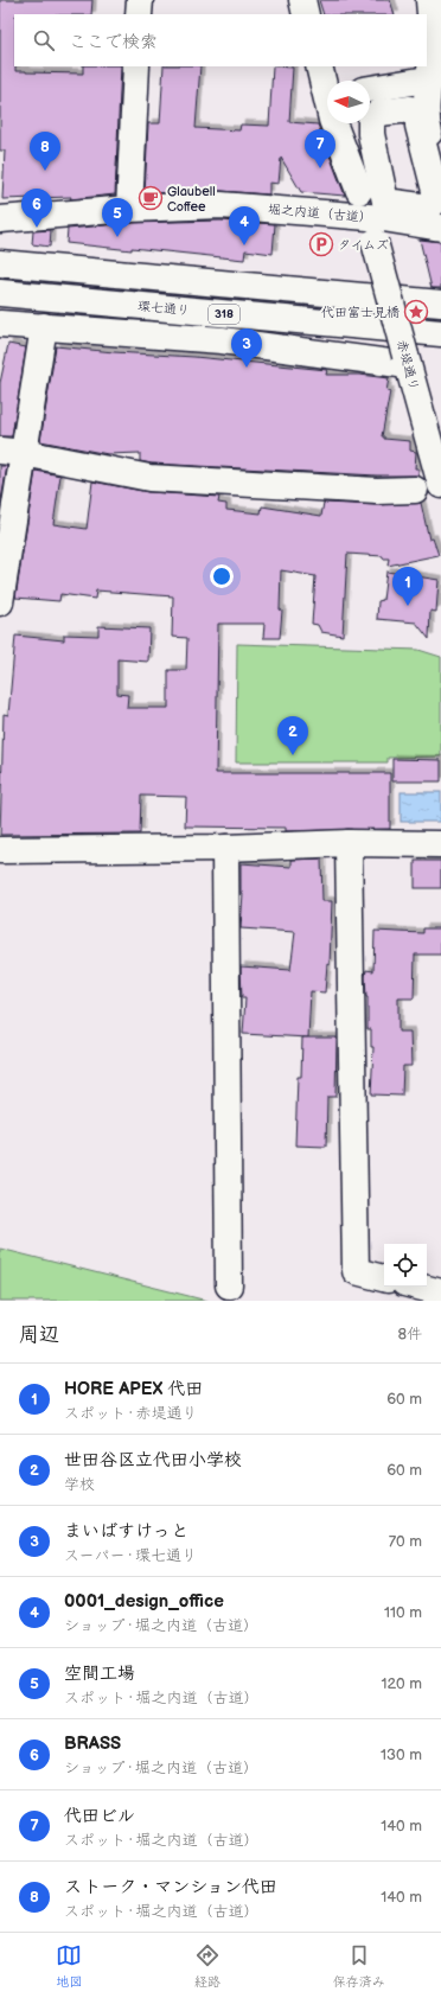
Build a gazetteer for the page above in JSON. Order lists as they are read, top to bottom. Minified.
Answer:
{"streets":{"street":["堀之内道（古道）","環七通り","318","赤堤通り"]},"crossings":[["堀之内道（古道）","赤堤通り"]],"places":{"cafe":["Glaubell Coffee"],"parking":["タイムズ"],"place":["代田富士見橋"]},"north":"left","page":{"search":"ここで検索","pins":["7","8","6","5","4","3","1","2"],"heading":["周辺","8件"],"list":[{"mark":"1","name":"HORE APEX 代田","note":"スポット · 赤堤通り","value":"60 m"},{"mark":"2","name":"世田谷区立代田小学校","note":"学校","value":"60 m"},{"mark":"3","name":"まいばすけっと","note":"スーパー · 環七通り","value":"70 m"},{"mark":"4","name":"0001_design_office","note":"ショップ · 堀之内道（古道）","value":"110 m"},{"mark":"5","name":"空間工場","note":"スポット · 堀之内道（古道）","value":"120 m"},{"mark":"6","name":"BRASS","note":"ショップ · 堀之内道（古道）","value":"130 m"},{"mark":"7","name":"代田ビル","note":"スポット · 堀之内道（古道）","value":"140 m"},{"mark":"8","name":"ストーク・マンション代田","note":"スポット · 堀之内道（古道）","value":"140 m"}],"nav":["地図","経路","保存済み"]}}
